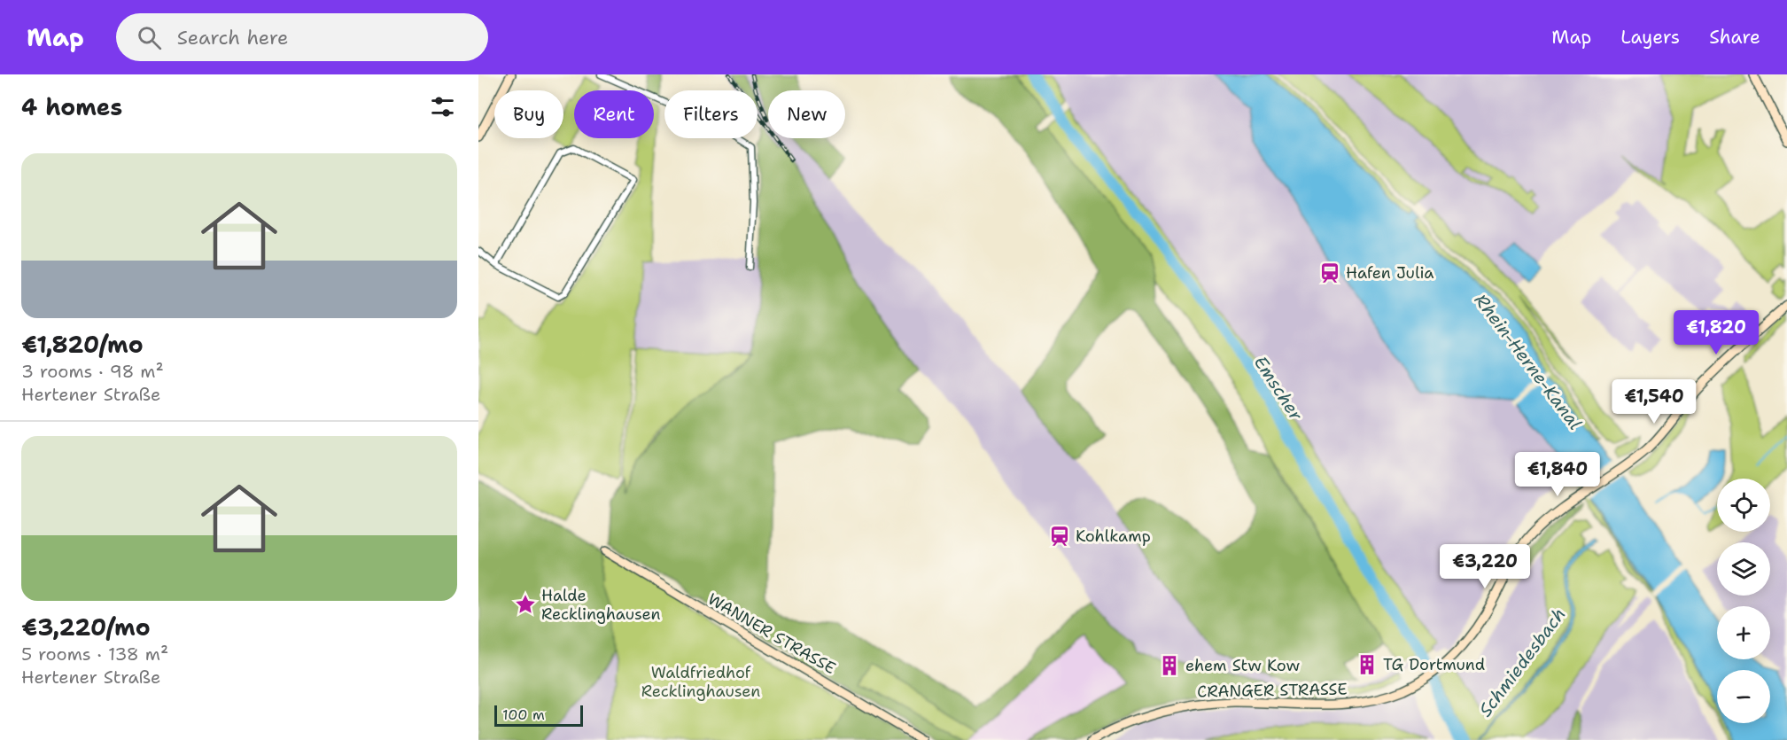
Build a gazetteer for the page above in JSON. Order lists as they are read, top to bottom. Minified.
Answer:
{"streets":{"main road":["WANNER STRASSE","CRANGER STRASSE"]},"water":["Rhein-Herne-Kanal","Emscher","Schmiedesbach"],"parks":["Waldfriedhof Recklinghausen"],"places":{"station":["Hafen Julia","Kohlkamp"],"place":["Halde Recklinghausen"],"building":["TG Dortmund","ehem Stw Kow"]},"scale_bar":"100 m","page":{"header":"Map","search":"Search here","nav":["Map","Layers","Share"],"heading":"4 homes","chip":["Buy","Rent","Filters","New"],"list":[{"name":"€1,820/mo","note":"3 rooms · 98 m² · Hertener Straße"},{"name":"€3,220/mo","note":"5 rooms · 138 m² · Hertener Straße"}],"price":["€1,820","€1,540","€1,840","€3,220"],"map_buttons":["+","−"],"scale":"100 m"}}
